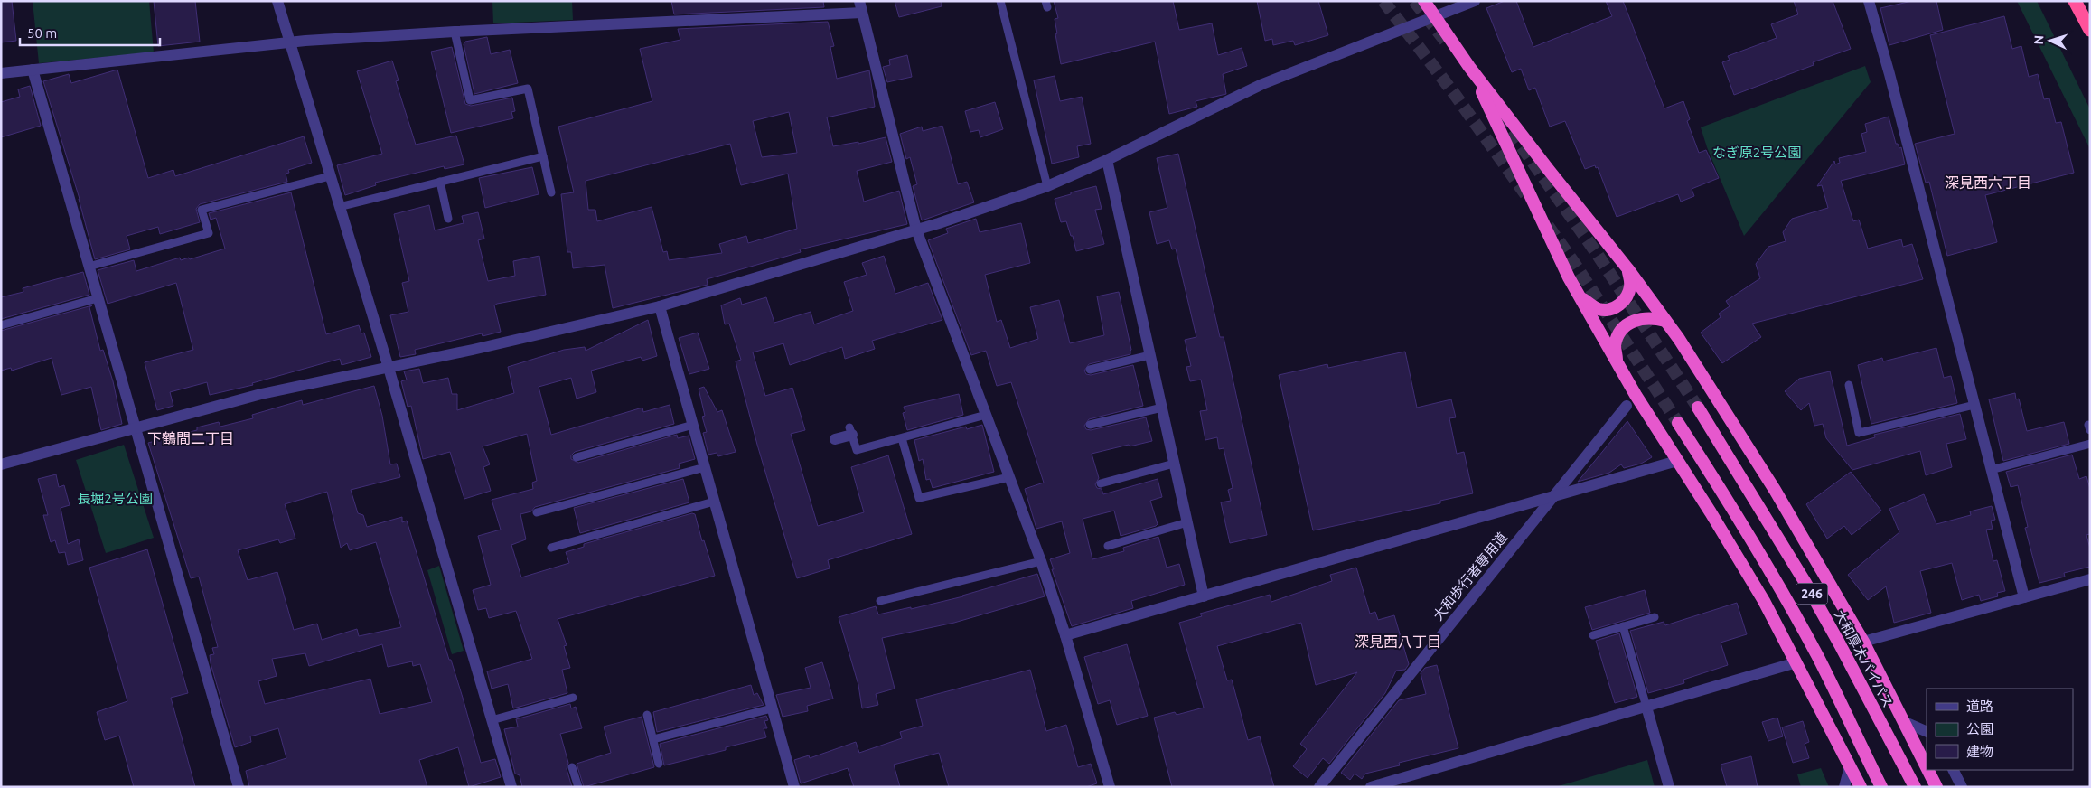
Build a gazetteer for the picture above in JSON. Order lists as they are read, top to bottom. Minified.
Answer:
{"streets":{"highway":["246","大和厚木バイパス"],"street":["大和歩行者専用道"]},"districts":["深見西六丁目","下鶴間二丁目","深見西八丁目"],"parks":["なぎ原2号公園","長堀2号公園"],"legend":["道路","公園","建物"],"scale_bar":"50 m","north":"left"}
